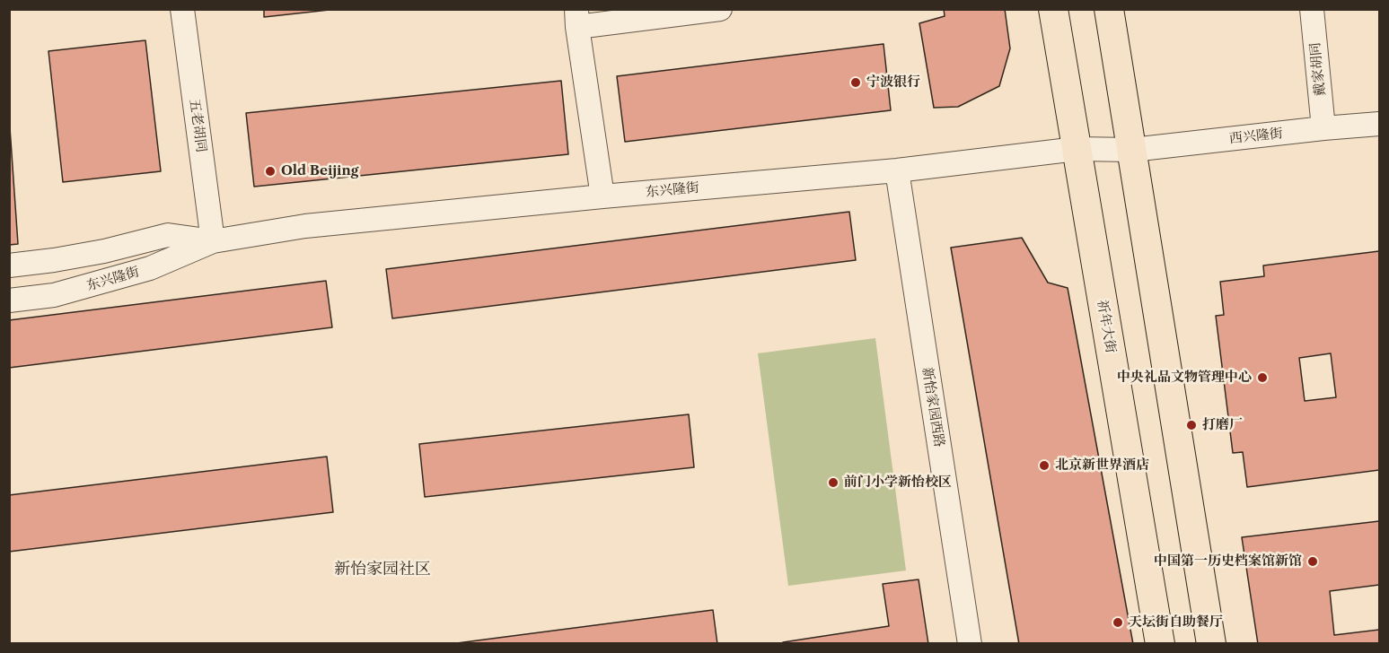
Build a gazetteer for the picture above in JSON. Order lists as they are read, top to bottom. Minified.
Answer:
{"streets":{"main road":["祈年大街"],"street":["戴家胡同","五老胡同","西兴隆街","东兴隆街","新怡家园西路"]},"crossings":[["戴家胡同","西兴隆街"],["五老胡同","东兴隆街"],["西兴隆街","东兴隆街"],["东兴隆街","祈年大街"],["东兴隆街","新怡家园西路"]],"districts":["新怡家园社区"],"places":["宁波银行","Old Beijing","中央礼品文物管理中心","打磨厂","北京新世界酒店","前门小学新怡校区","中国第一历史档案馆新馆","天坛街自助餐厅"]}
